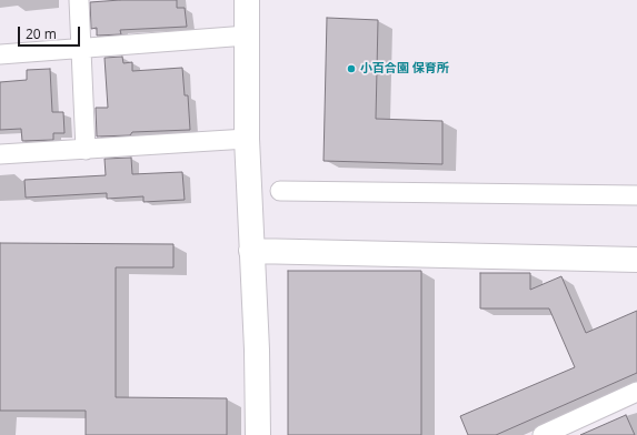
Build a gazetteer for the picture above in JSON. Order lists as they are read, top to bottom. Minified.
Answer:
{"places":["小百合園 保育所"],"scale_bar":"20 m"}
